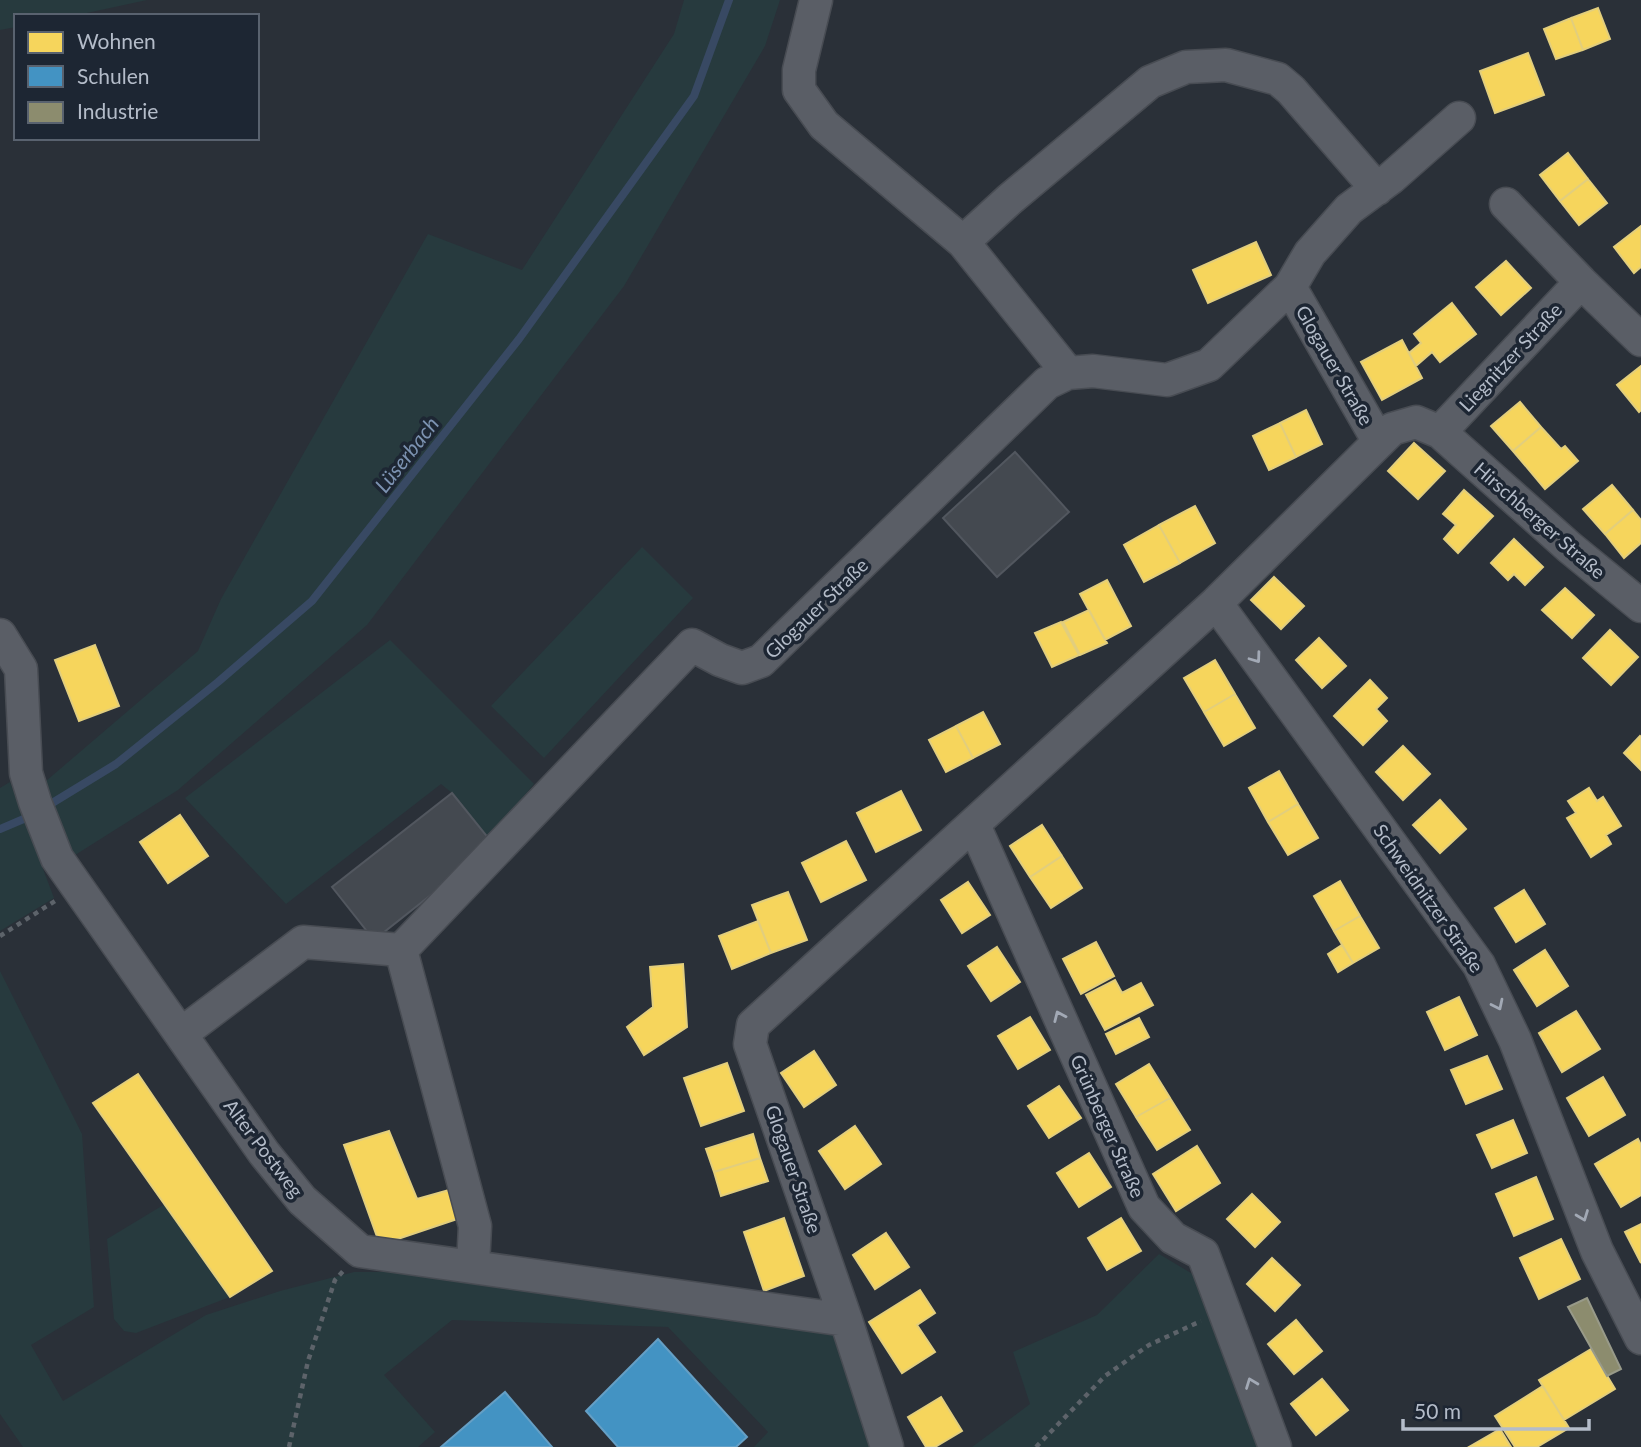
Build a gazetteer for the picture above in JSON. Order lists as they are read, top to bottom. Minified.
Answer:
{"streets":{"street":["Liegnitzer Straße","Glogauer Straße","Hirschberger Straße","Schweidnitzer Straße","Grünberger Straße","Alter Postweg"]},"crossings":[["Liegnitzer Straße","Glogauer Straße"],["Liegnitzer Straße","Hirschberger Straße"],["Glogauer Straße","Hirschberger Straße"],["Glogauer Straße","Schweidnitzer Straße"],["Glogauer Straße","Grünberger Straße"]],"one_way":["Schweidnitzer Straße","Grünberger Straße"],"water":["Lüserbach"],"legend":["Wohnen","Schulen","Industrie"],"scale_bar":"50 m"}
